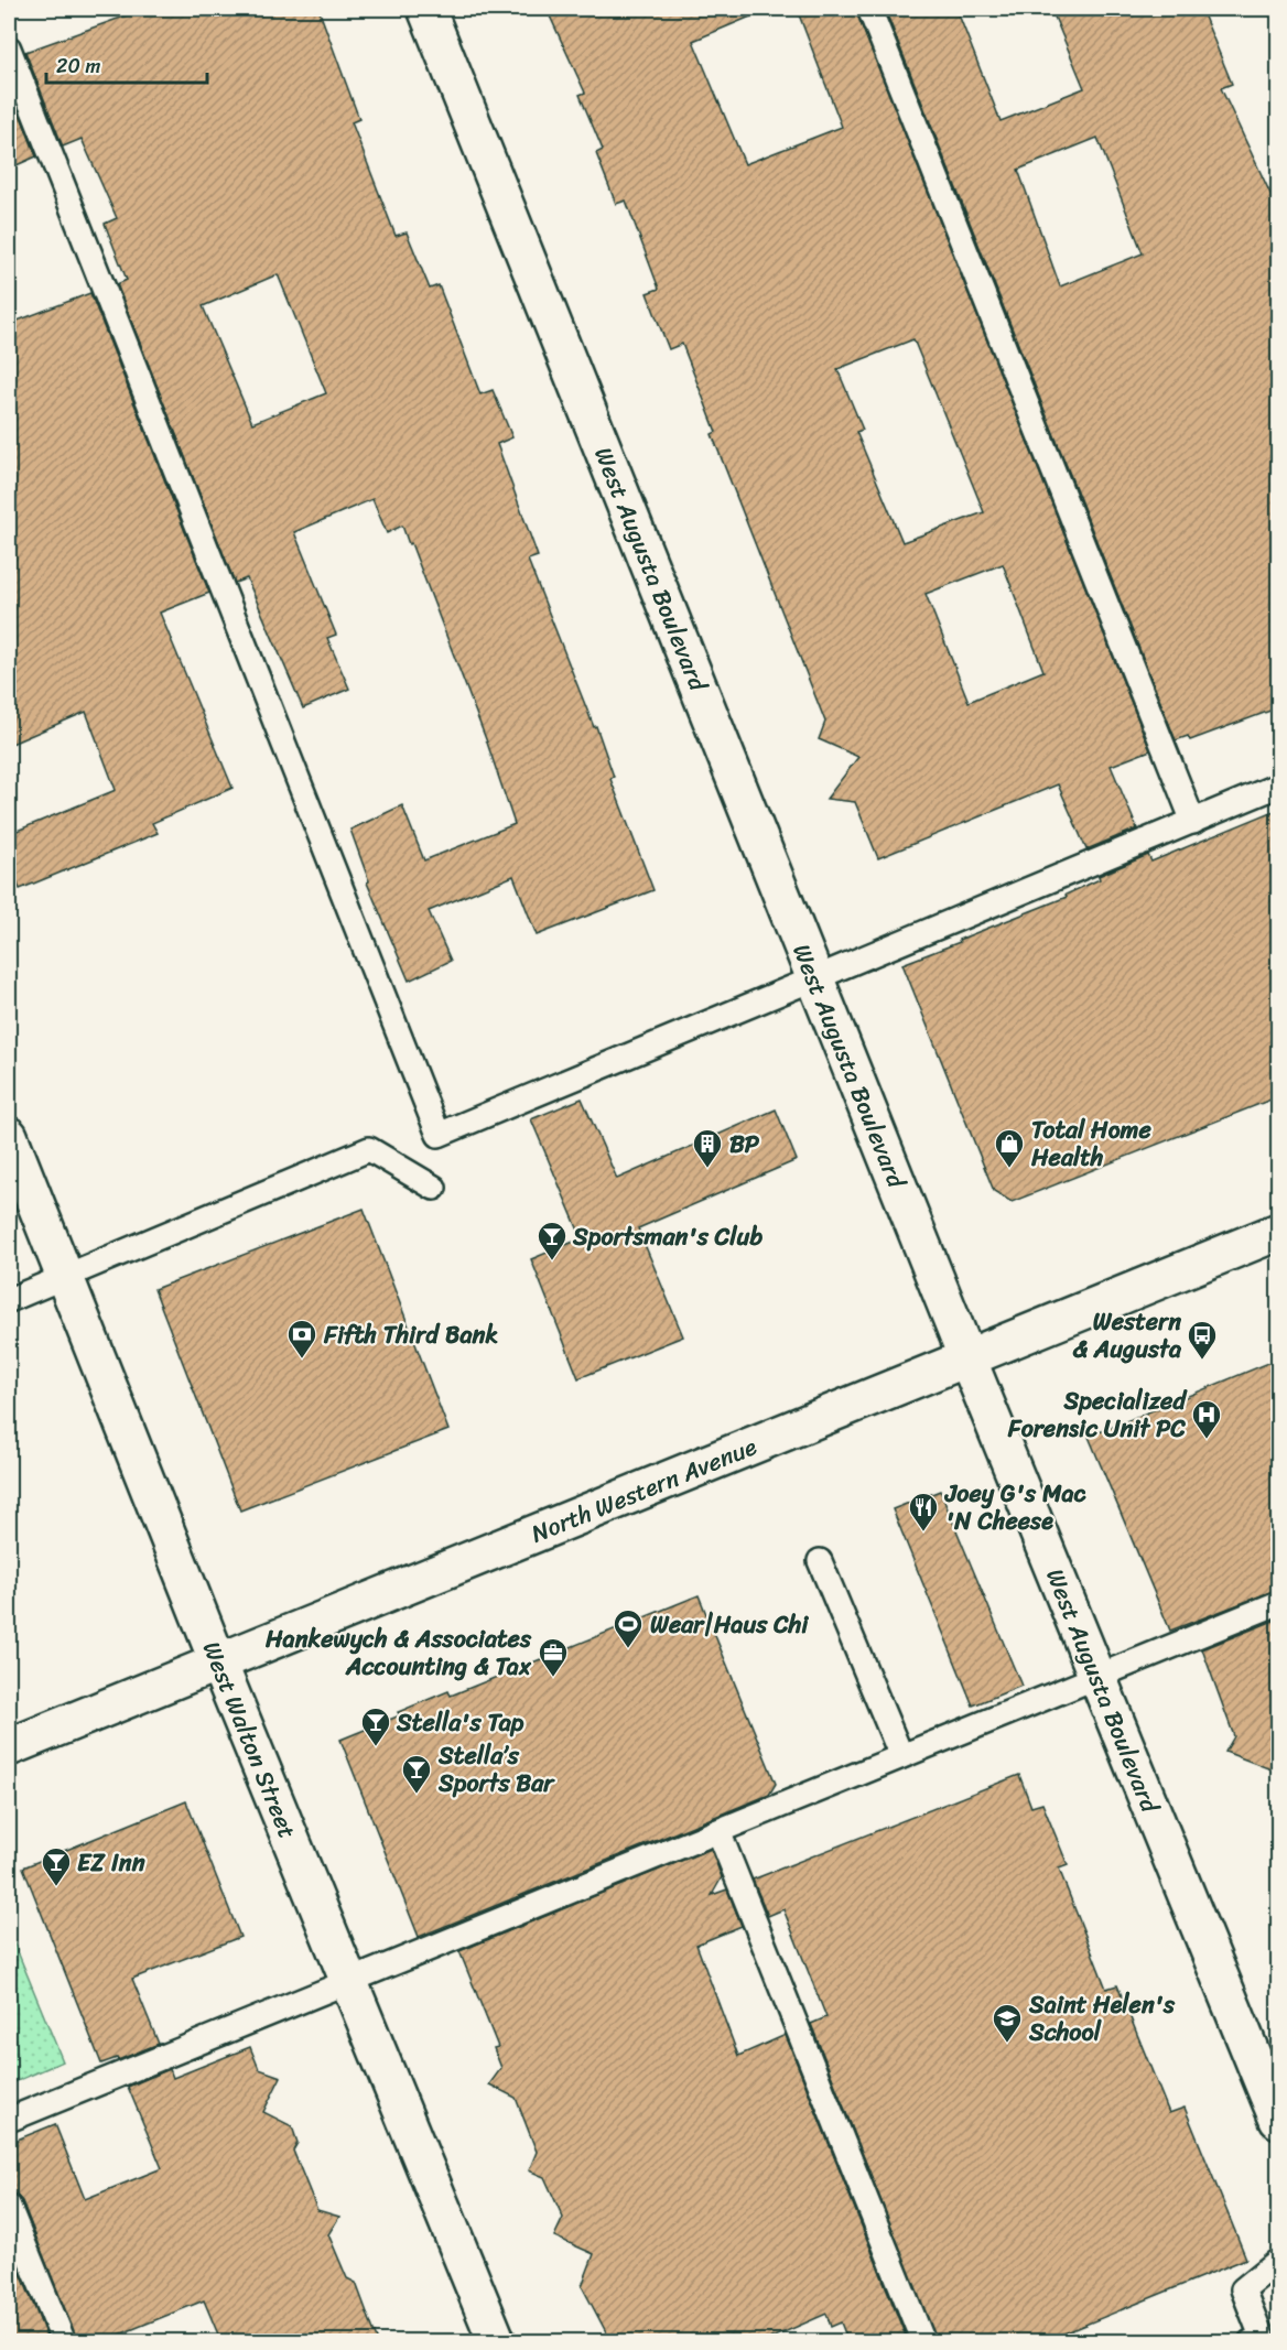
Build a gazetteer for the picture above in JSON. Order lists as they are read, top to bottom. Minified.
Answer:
{"streets":{"street":["West Augusta Boulevard","North Western Avenue","West Walton Street"]},"crossings":[["West Augusta Boulevard","North Western Avenue"],["North Western Avenue","West Walton Street"]],"places":{"building":["BP"],"shop":["Total Home Health"],"bar":["Sportsman's Club","Stella's Tap","Stella’s Sports Bar","EZ Inn"],"bank":["Fifth Third Bank"],"bus stop":["Western & Augusta"],"hospital":["Specialized Forensic Unit PC"],"restaurant":["Joey G's Mac 'N Cheese"],"sports":["Wear|Haus Chi"],"office":["Hankewych & Associates Accounting & Tax"],"school or university":["Saint Helen's School"]},"scale_bar":"20 m"}
